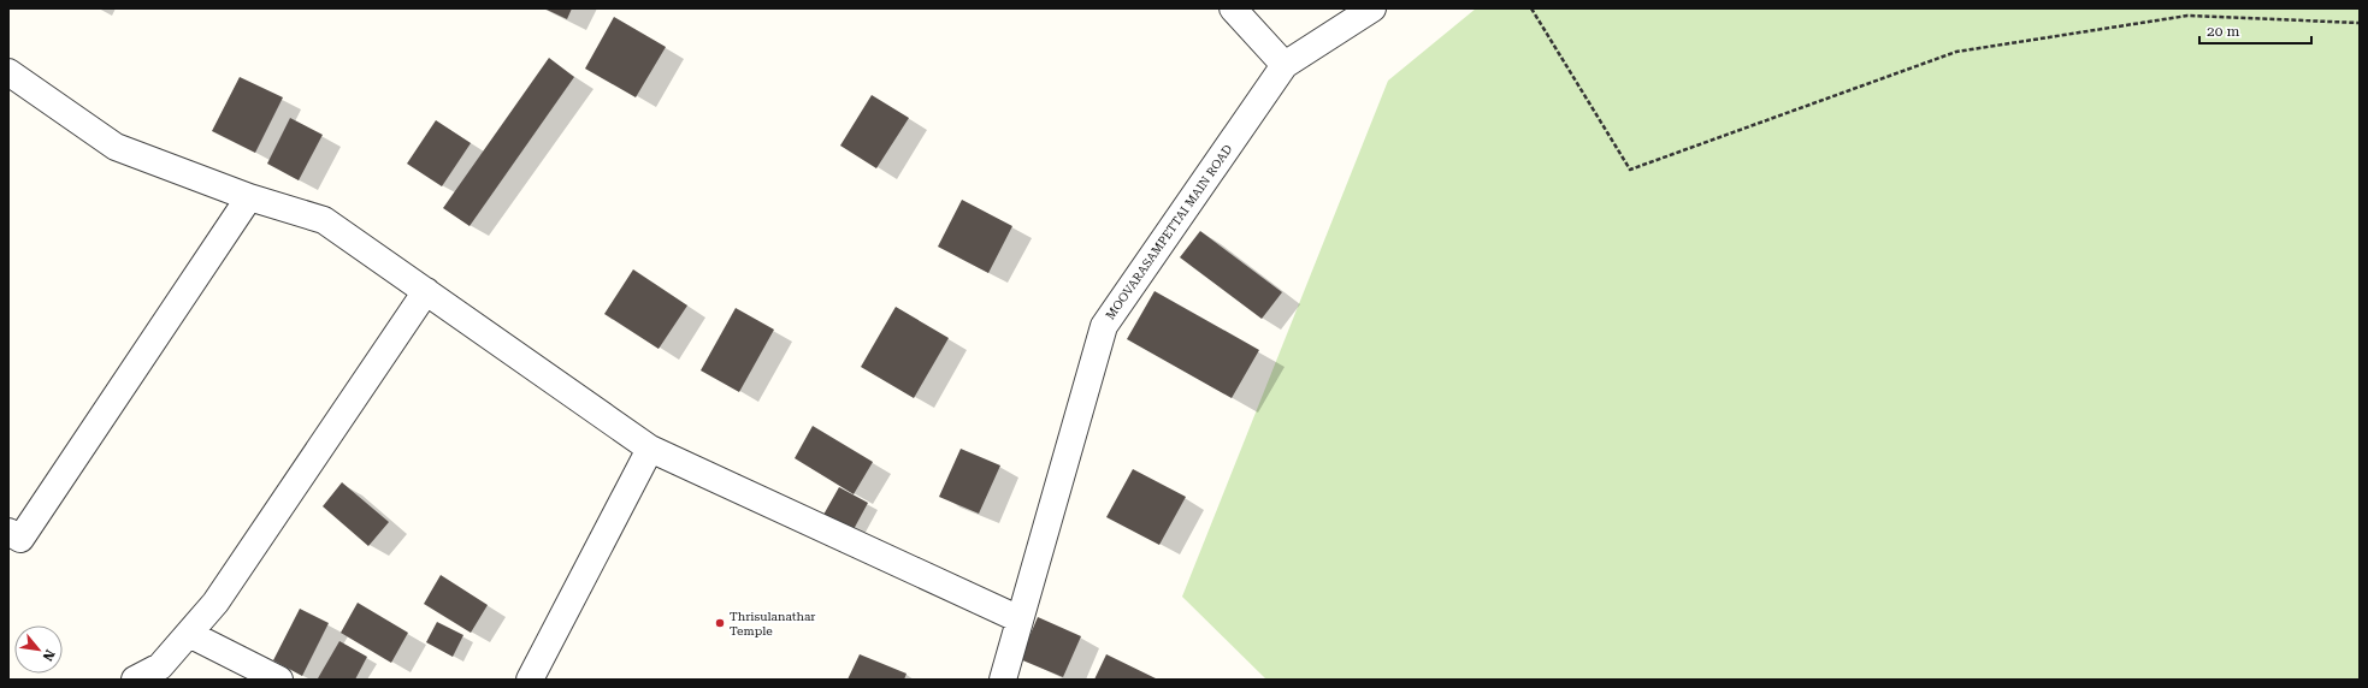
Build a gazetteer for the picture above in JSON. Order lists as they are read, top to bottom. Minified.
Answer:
{"streets":{"street":["MOOVARASAMPETTAI MAIN ROAD"]},"places":["Thrisulanathar Temple"],"scale_bar":"20 m","north":"bottom right"}
